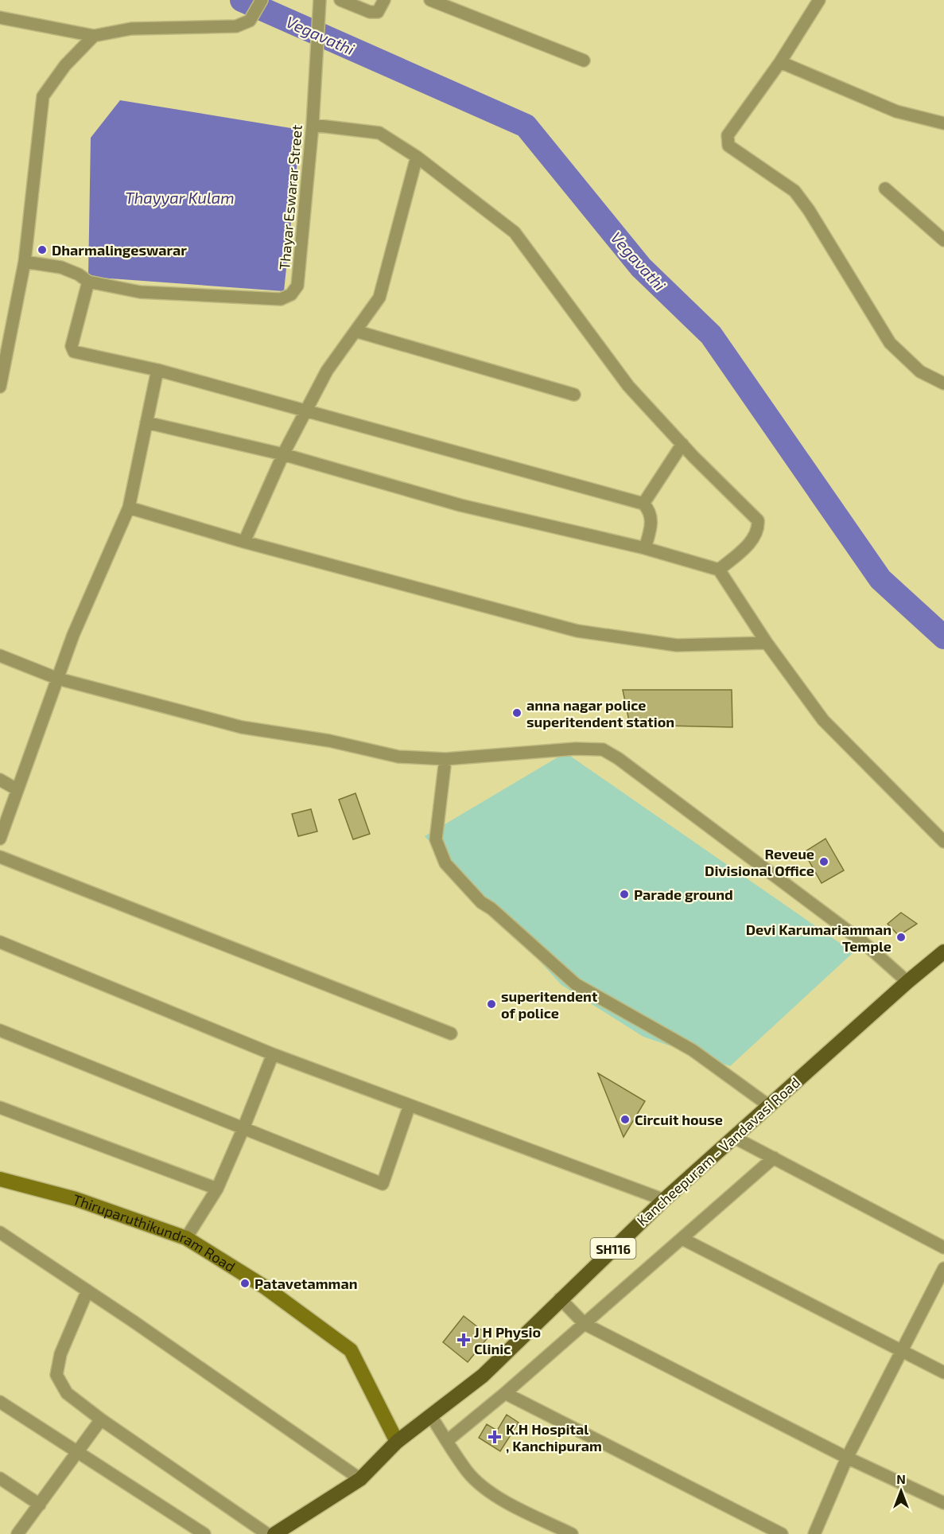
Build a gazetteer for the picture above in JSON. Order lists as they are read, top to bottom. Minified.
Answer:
{"streets":{"main road":["Kancheepuram - Vandavasi Road","SH116"],"street":["Thayar Eswarar Street","Thiruparuthikundram Road"]},"crossings":[["Kancheepuram - Vandavasi Road","Thiruparuthikundram Road"]],"water":["Vegavathi","Thayyar Kulam"],"places":{"other":["Dharmalingeswarar","anna nagar police superitendent station","Reveue Divisional Office","Parade ground","Devi Karumariamman Temple","superitendent of police","Circuit house","Patavetamman"],"health":["J H Physio Clinic","K.H Hospital , Kanchipuram"]},"north":"top"}
